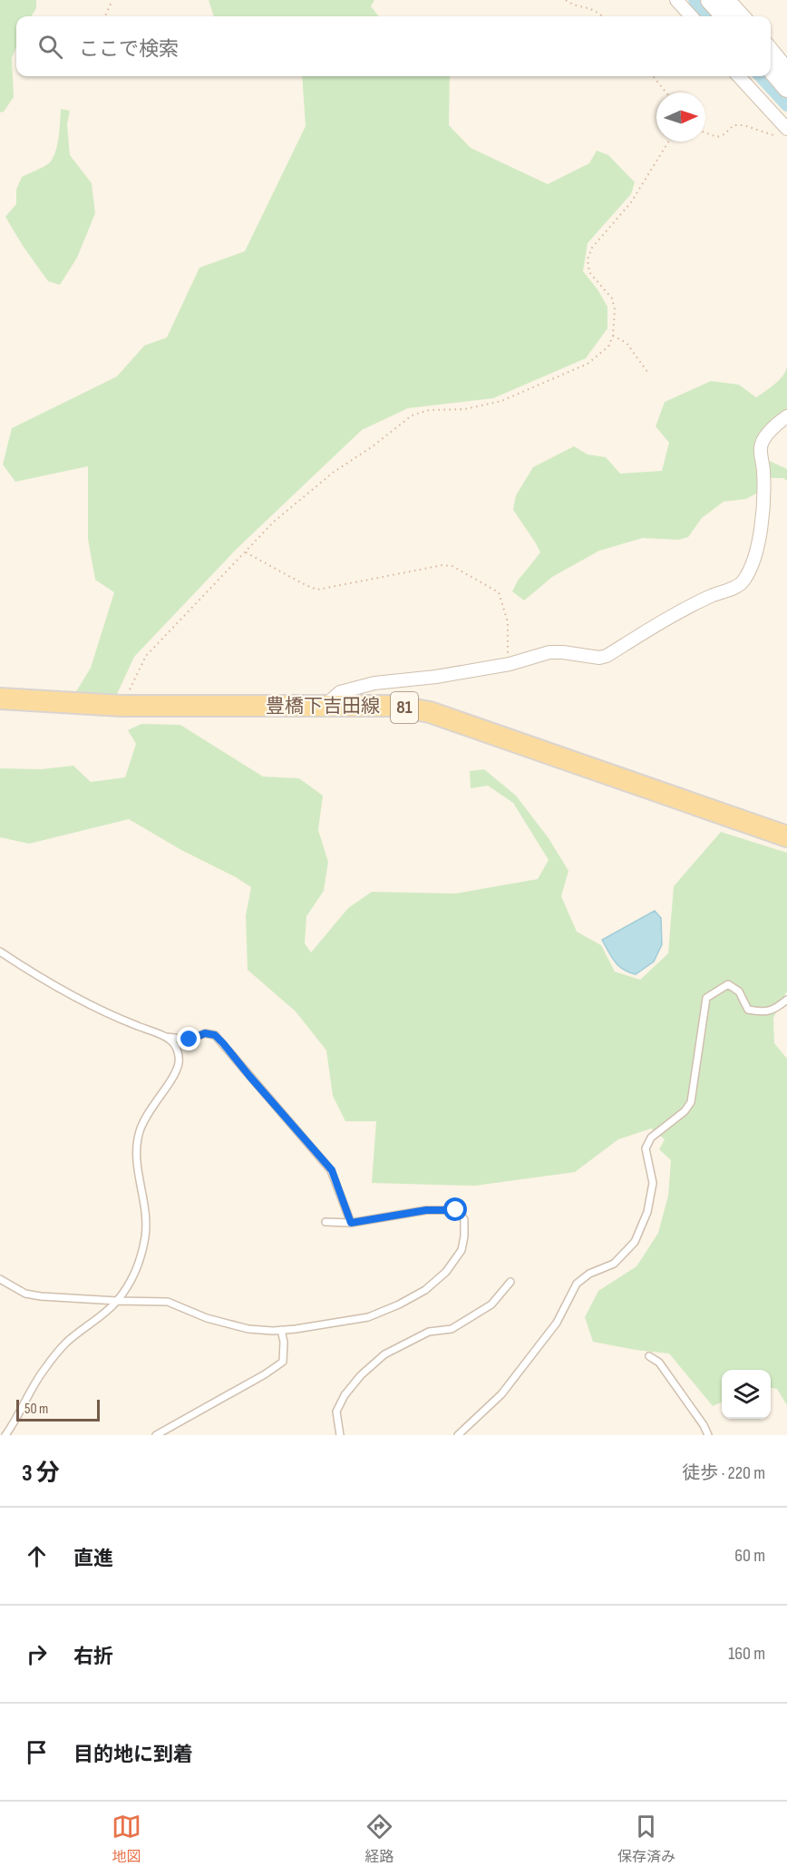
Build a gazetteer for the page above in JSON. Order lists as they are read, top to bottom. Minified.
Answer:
{"streets":{"main road":["豊橋下吉田線","81"]},"scale_bar":"50 m","north":"right","page":{"search":"ここで検索","scale":"50 m","heading":["3 分","徒歩 · 220 m"],"list":[["直進","60 m"],["右折","160 m"],"目的地に到着"],"nav":["地図","経路","保存済み"]}}
